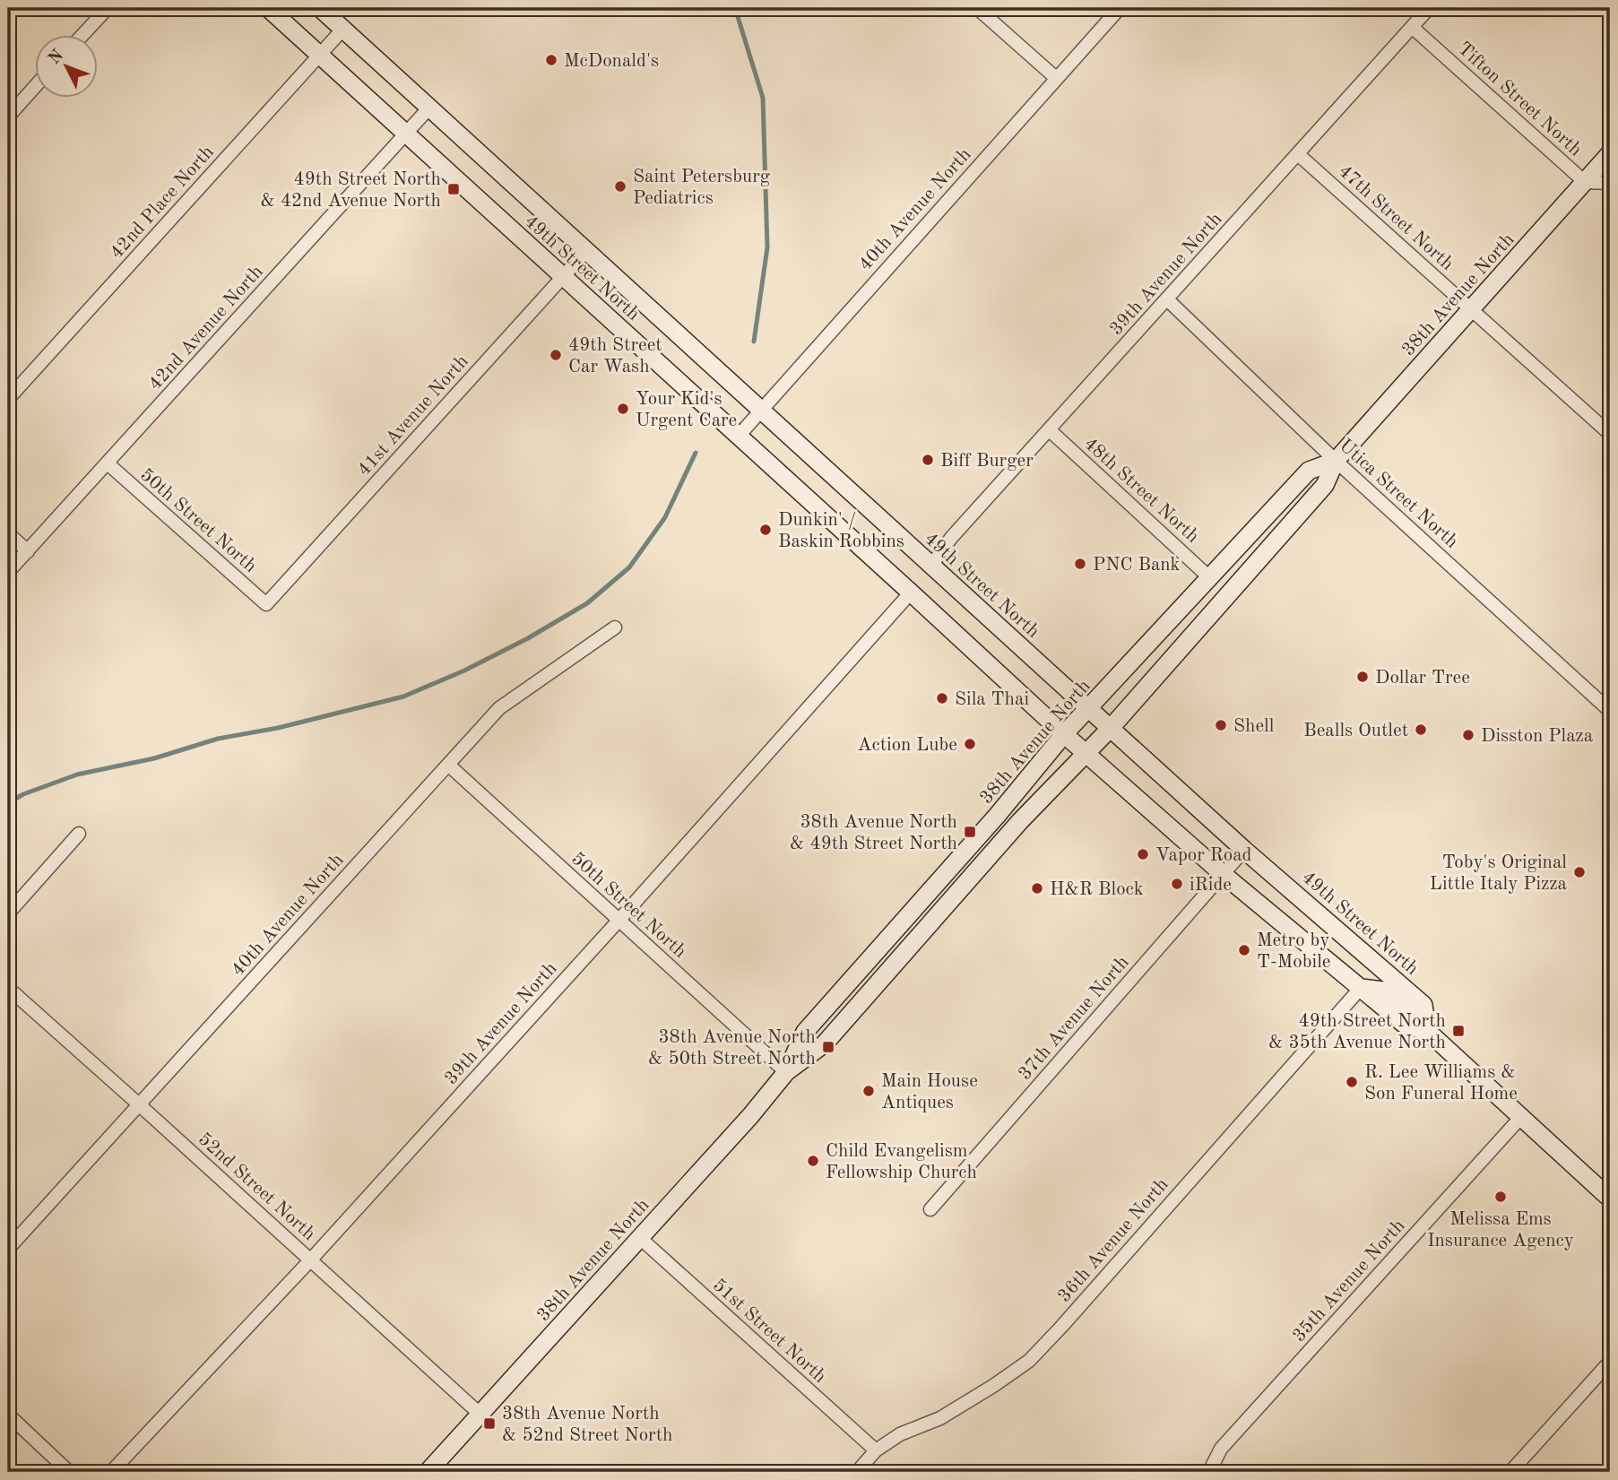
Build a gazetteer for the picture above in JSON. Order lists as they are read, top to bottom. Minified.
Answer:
{"streets":{"main road":["49th Street North","38th Avenue North"],"street":["Tifton Street North","42nd Place North","40th Avenue North","47th Street North","39th Avenue North","42nd Avenue North","41st Avenue North","48th Street North","Utica Street North","50th Street North","37th Avenue North","52nd Street North","36th Avenue North","35th Avenue North","51st Street North"]},"crossings":[["Tifton Street North","39th Avenue North"],["Tifton Street North","38th Avenue North"],["42nd Place North","49th Street North"],["40th Avenue North","49th Street North"],["40th Avenue North","50th Street North"],["40th Avenue North","52nd Street North"],["47th Street North","39th Avenue North"],["47th Street North","38th Avenue North"],["49th Street North","39th Avenue North"],["49th Street North","38th Avenue North"],["49th Street North","42nd Avenue North"],["49th Street North","41st Avenue North"],["49th Street North","37th Avenue North"],["39th Avenue North","48th Street North"],["39th Avenue North","Utica Street North"],["39th Avenue North","50th Street North"],["39th Avenue North","52nd Street North"],["38th Avenue North","48th Street North"],["38th Avenue North","Utica Street North"],["38th Avenue North","50th Street North"],["38th Avenue North","52nd Street North"],["38th Avenue North","51st Street North"],["42nd Avenue North","50th Street North"],["41st Avenue North","50th Street North"],["36th Avenue North","51st Street North"]],"places":{"other":["McDonald's","Saint Petersburg Pediatrics","49th Street Car Wash","Your Kid's Urgent Care","Biff Burger","Dunkin' / Baskin Robbins","PNC Bank","Dollar Tree","Sila Thai","Shell","Bealls Outlet","Disston Plaza","Action Lube","Vapor Road","Toby's Original Little Italy Pizza","iRide","H&R Block","Metro by T-Mobile","R. Lee Williams & Son Funeral Home","Main House Antiques","Child Evangelism Fellowship Church","Melissa Ems Insurance Agency"],"transit":["49th Street North & 42nd Avenue North","38th Avenue North & 49th Street North","49th Street North & 35th Avenue North","38th Avenue North & 50th Street North","38th Avenue North & 52nd Street North"]},"north":"top left"}
